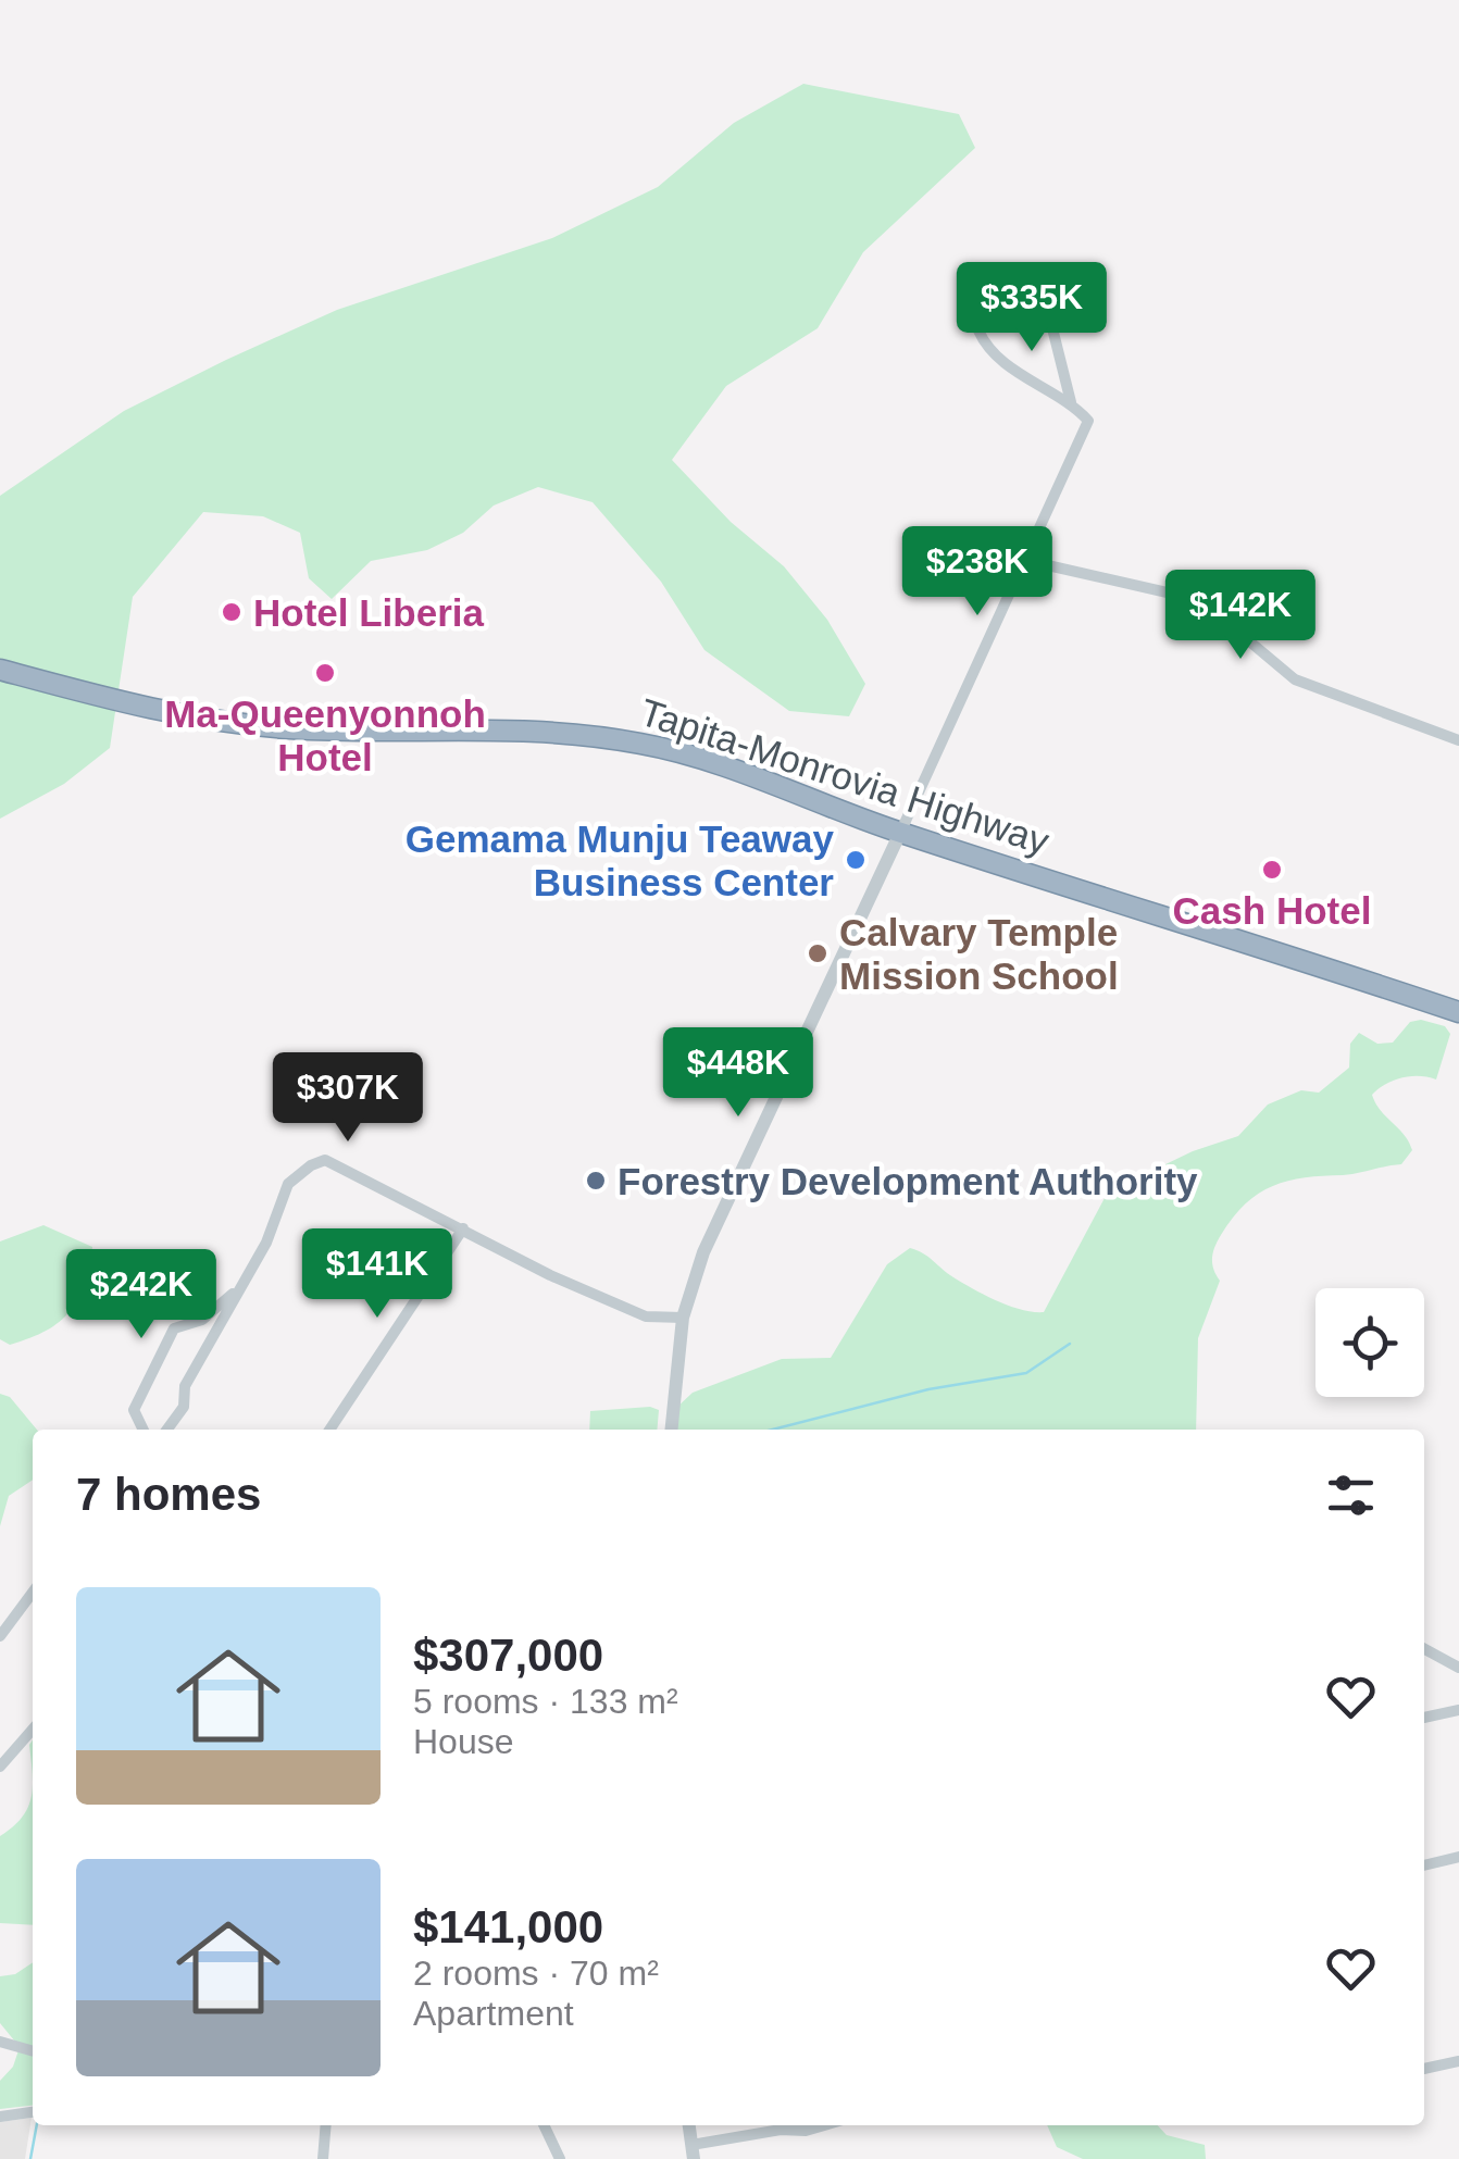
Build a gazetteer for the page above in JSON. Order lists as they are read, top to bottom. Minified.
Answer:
{"streets":{"highway":["Tapita-Monrovia Highway"]},"places":["Hotel Liberia","Ma-Queenyonnoh Hotel","Gemama Munju Teaway Business Center","Cash Hotel","Calvary Temple Mission School","Forestry Development Authority"],"page":{"price":["$335K","$238K","$142K","$448K","$307K","$141K","$242K"],"heading":"7 homes","list":[{"name":"$307,000","note":"5 rooms · 133 m² · House"},{"name":"$141,000","note":"2 rooms · 70 m² · Apartment"}]}}
